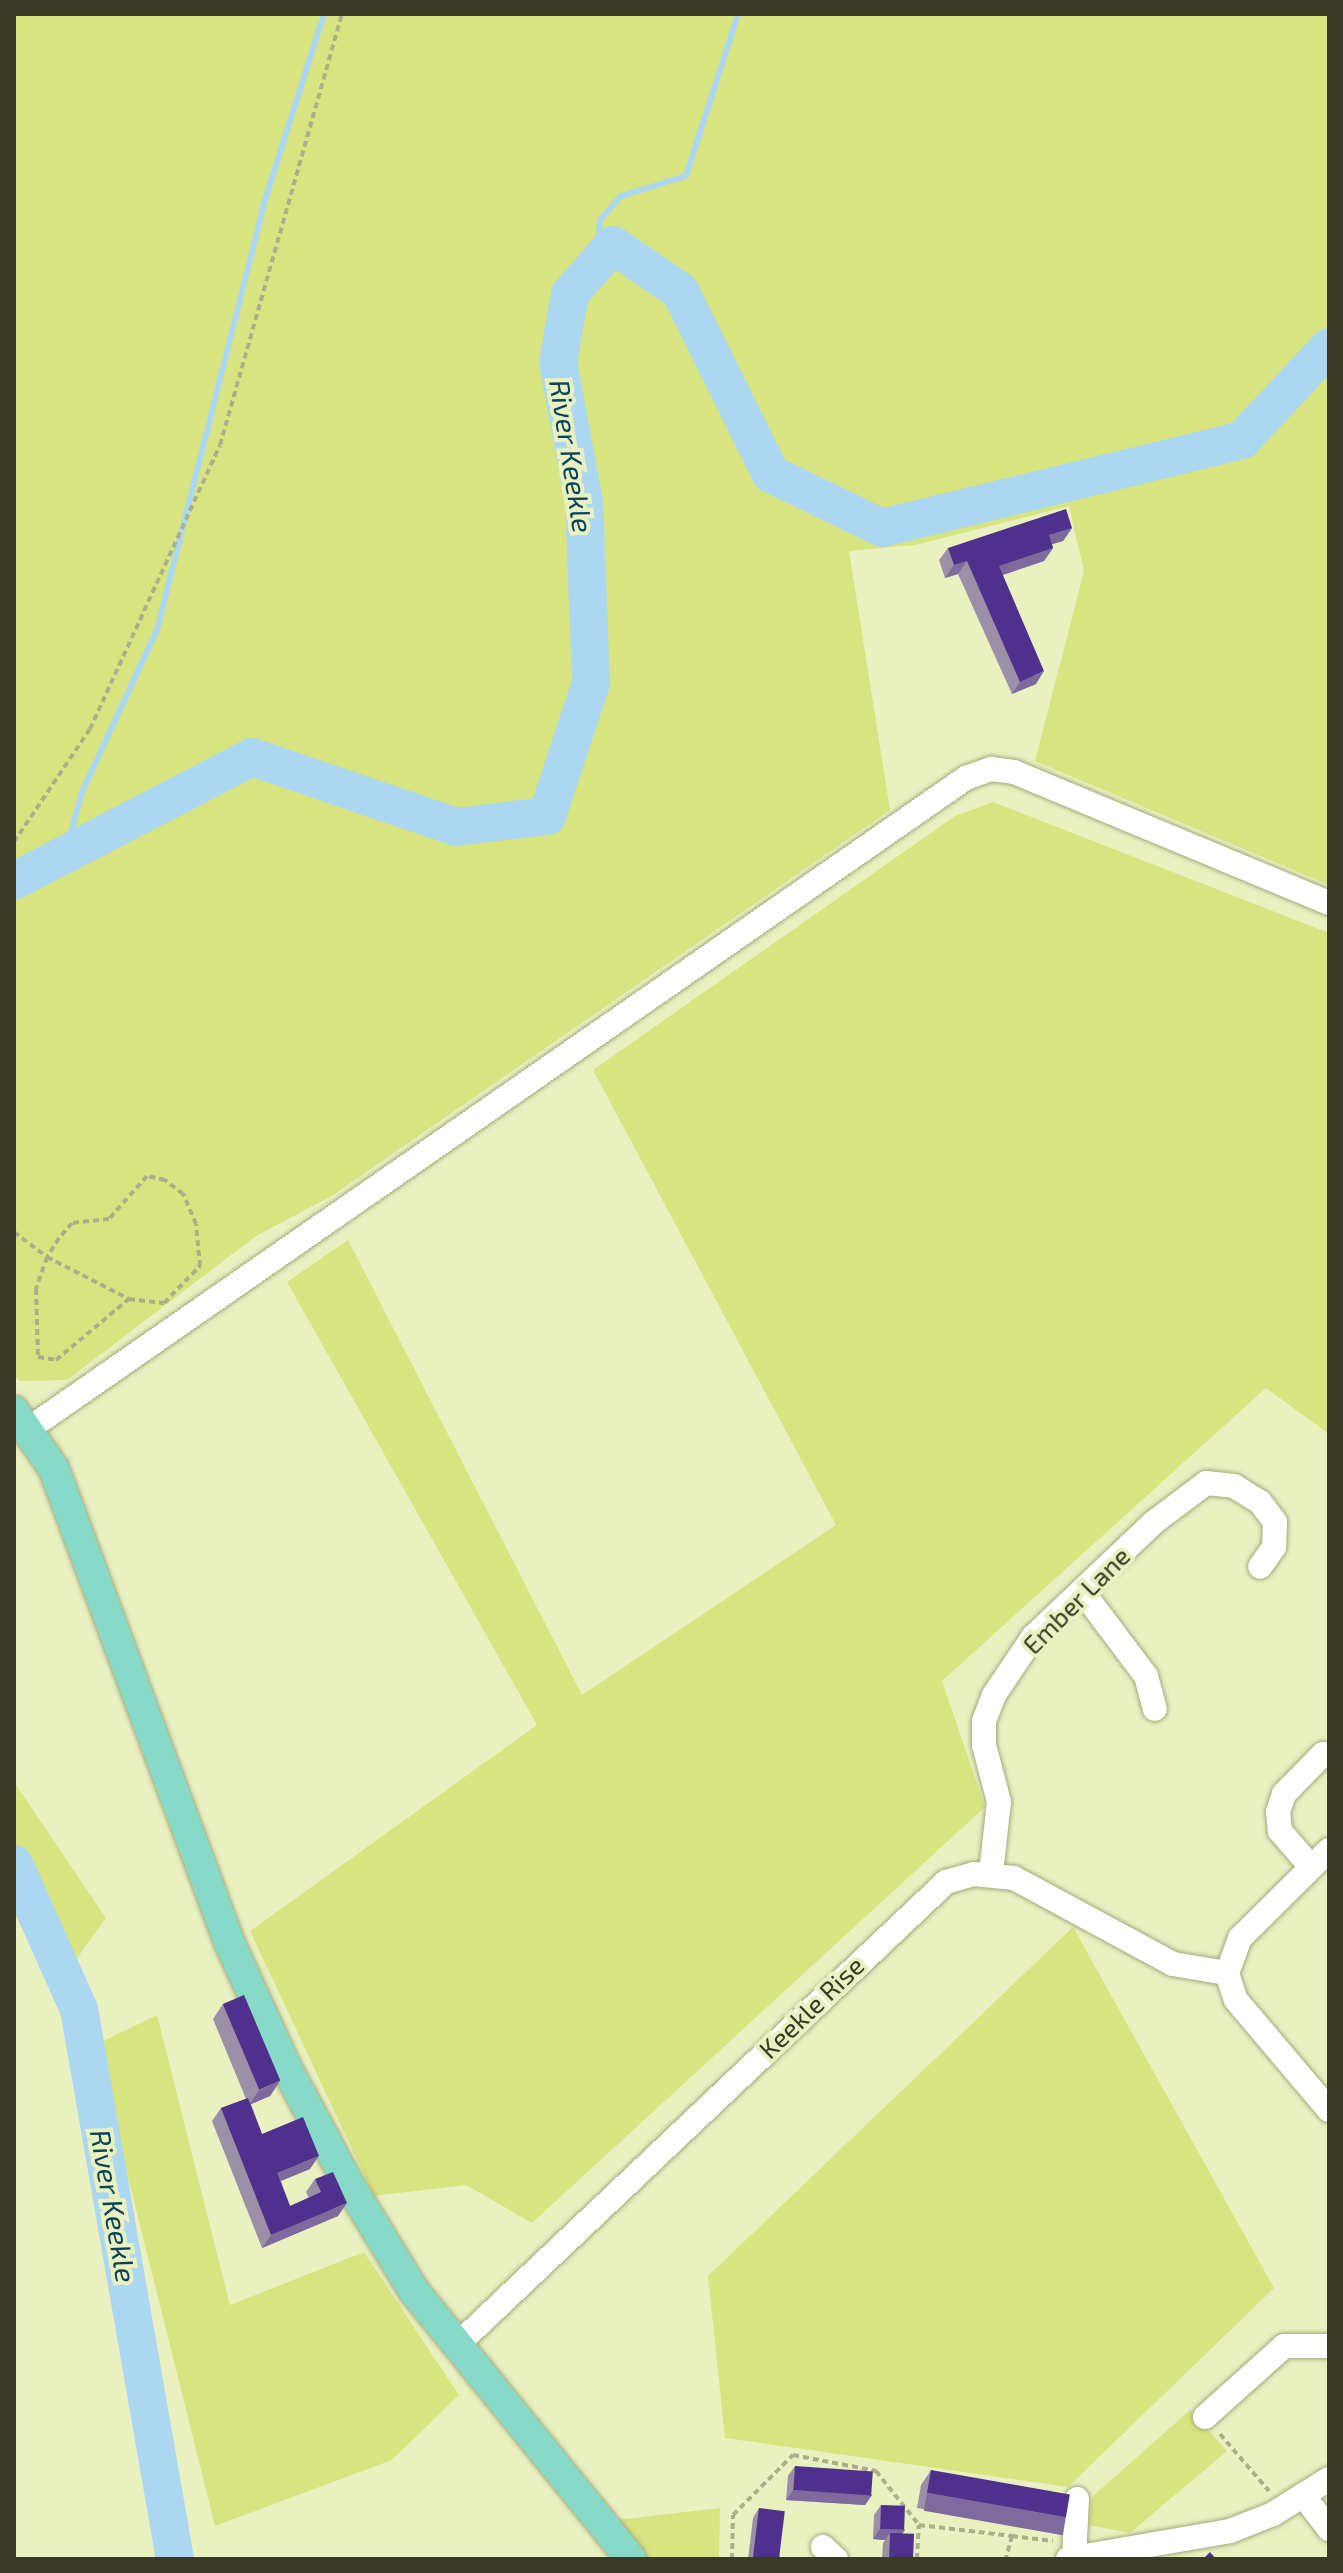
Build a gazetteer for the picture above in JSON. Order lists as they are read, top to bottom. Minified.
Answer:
{"streets":{"street":["Ember Lane","Keekle Rise"]},"crossings":[["Ember Lane","Keekle Rise"]],"water":["River Keekle"]}
